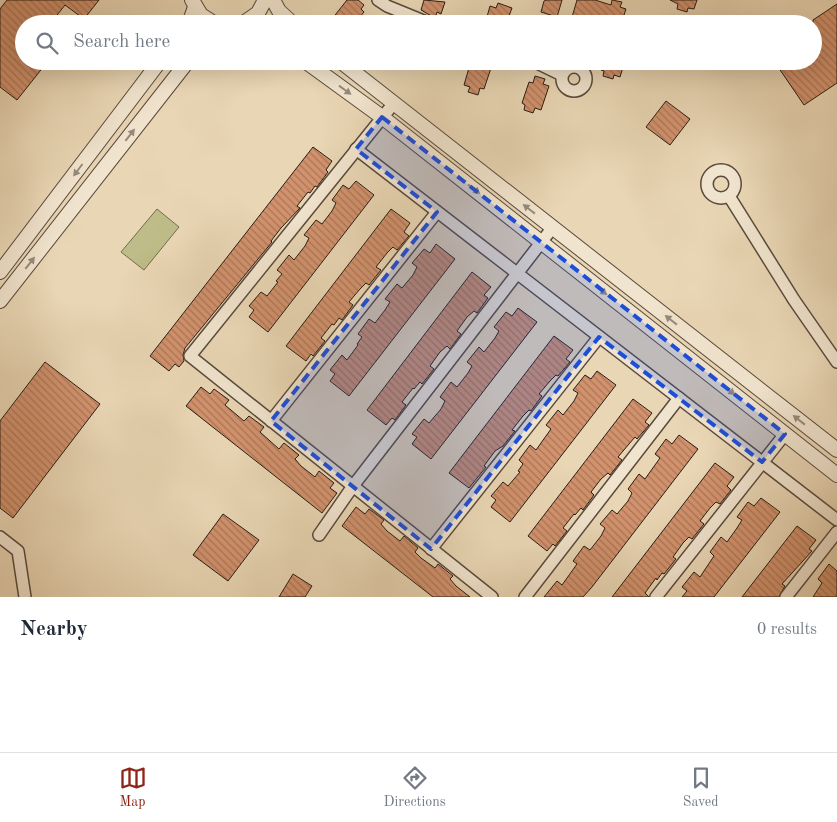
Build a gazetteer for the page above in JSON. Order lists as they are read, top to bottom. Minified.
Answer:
{"page":{"search":"Search here","heading":["Nearby","0 results"],"nav":["Map","Directions","Saved"]}}
